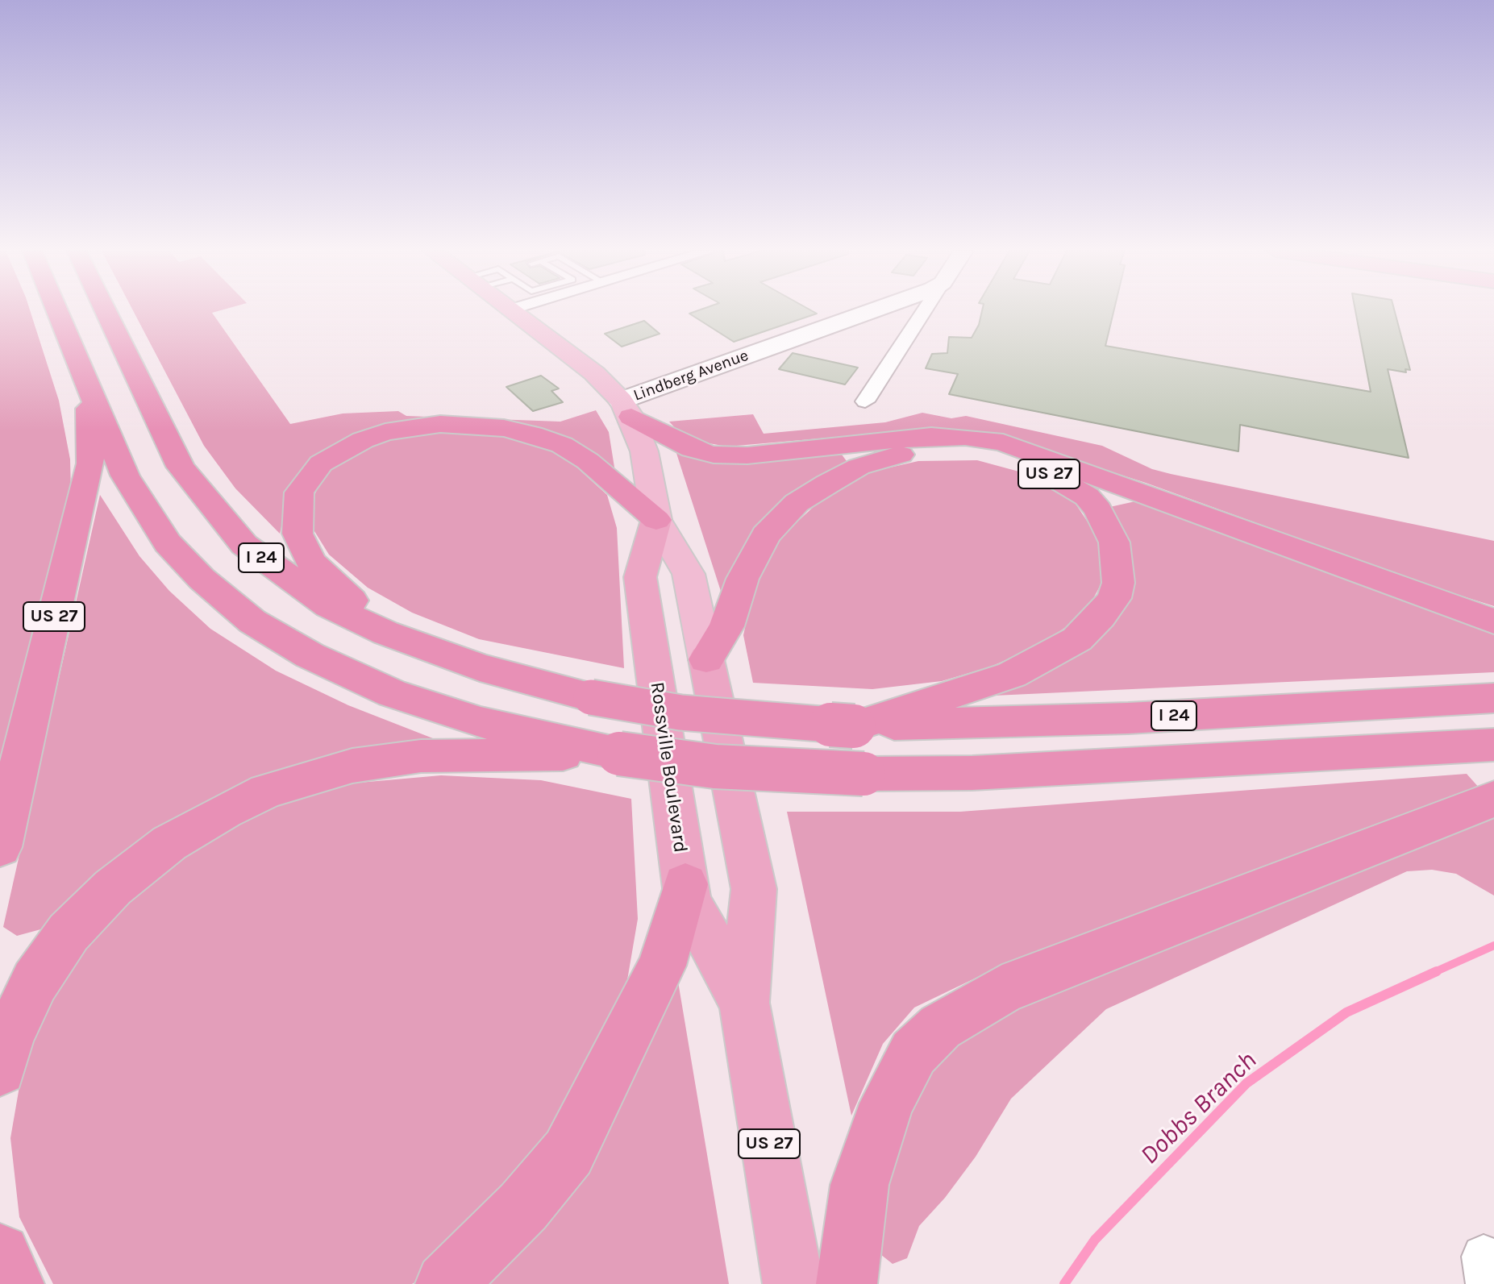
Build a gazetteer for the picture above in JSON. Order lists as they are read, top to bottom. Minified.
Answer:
{"streets":{"highway":["US 27","I 24","Rossville Boulevard"],"main road":["Lindberg Avenue"]},"crossings":[["Lindberg Avenue","Rossville Boulevard"],["US 27","I 24"],["US 27","Rossville Boulevard"]],"water":["Dobbs Branch"]}
